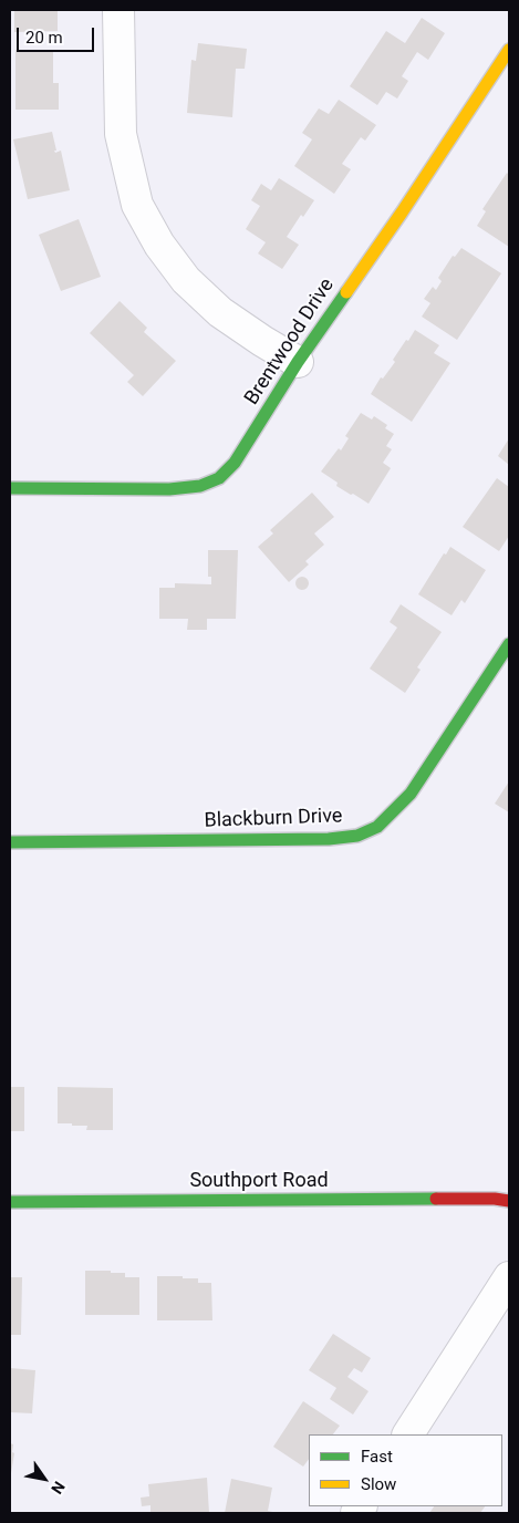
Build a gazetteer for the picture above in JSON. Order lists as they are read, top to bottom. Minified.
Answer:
{"streets":{"street":["Brentwood Drive","Blackburn Drive","Southport Road"]},"legend":["Fast","Slow"],"scale_bar":"20 m","north":"bottom right"}
